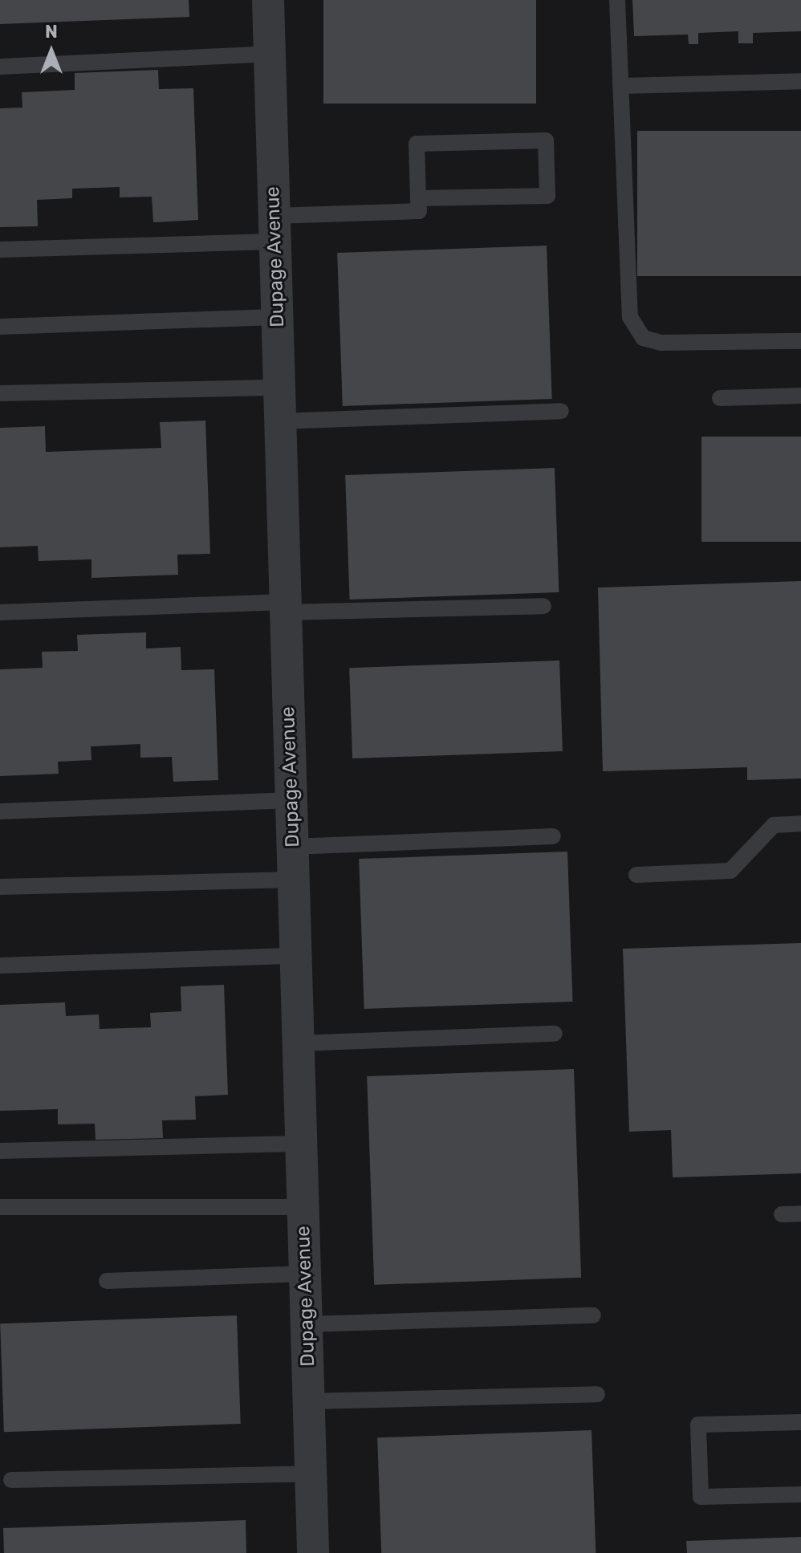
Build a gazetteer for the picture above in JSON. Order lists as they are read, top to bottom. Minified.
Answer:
{"streets":{"street":["Dupage Avenue"]},"north":"top"}
